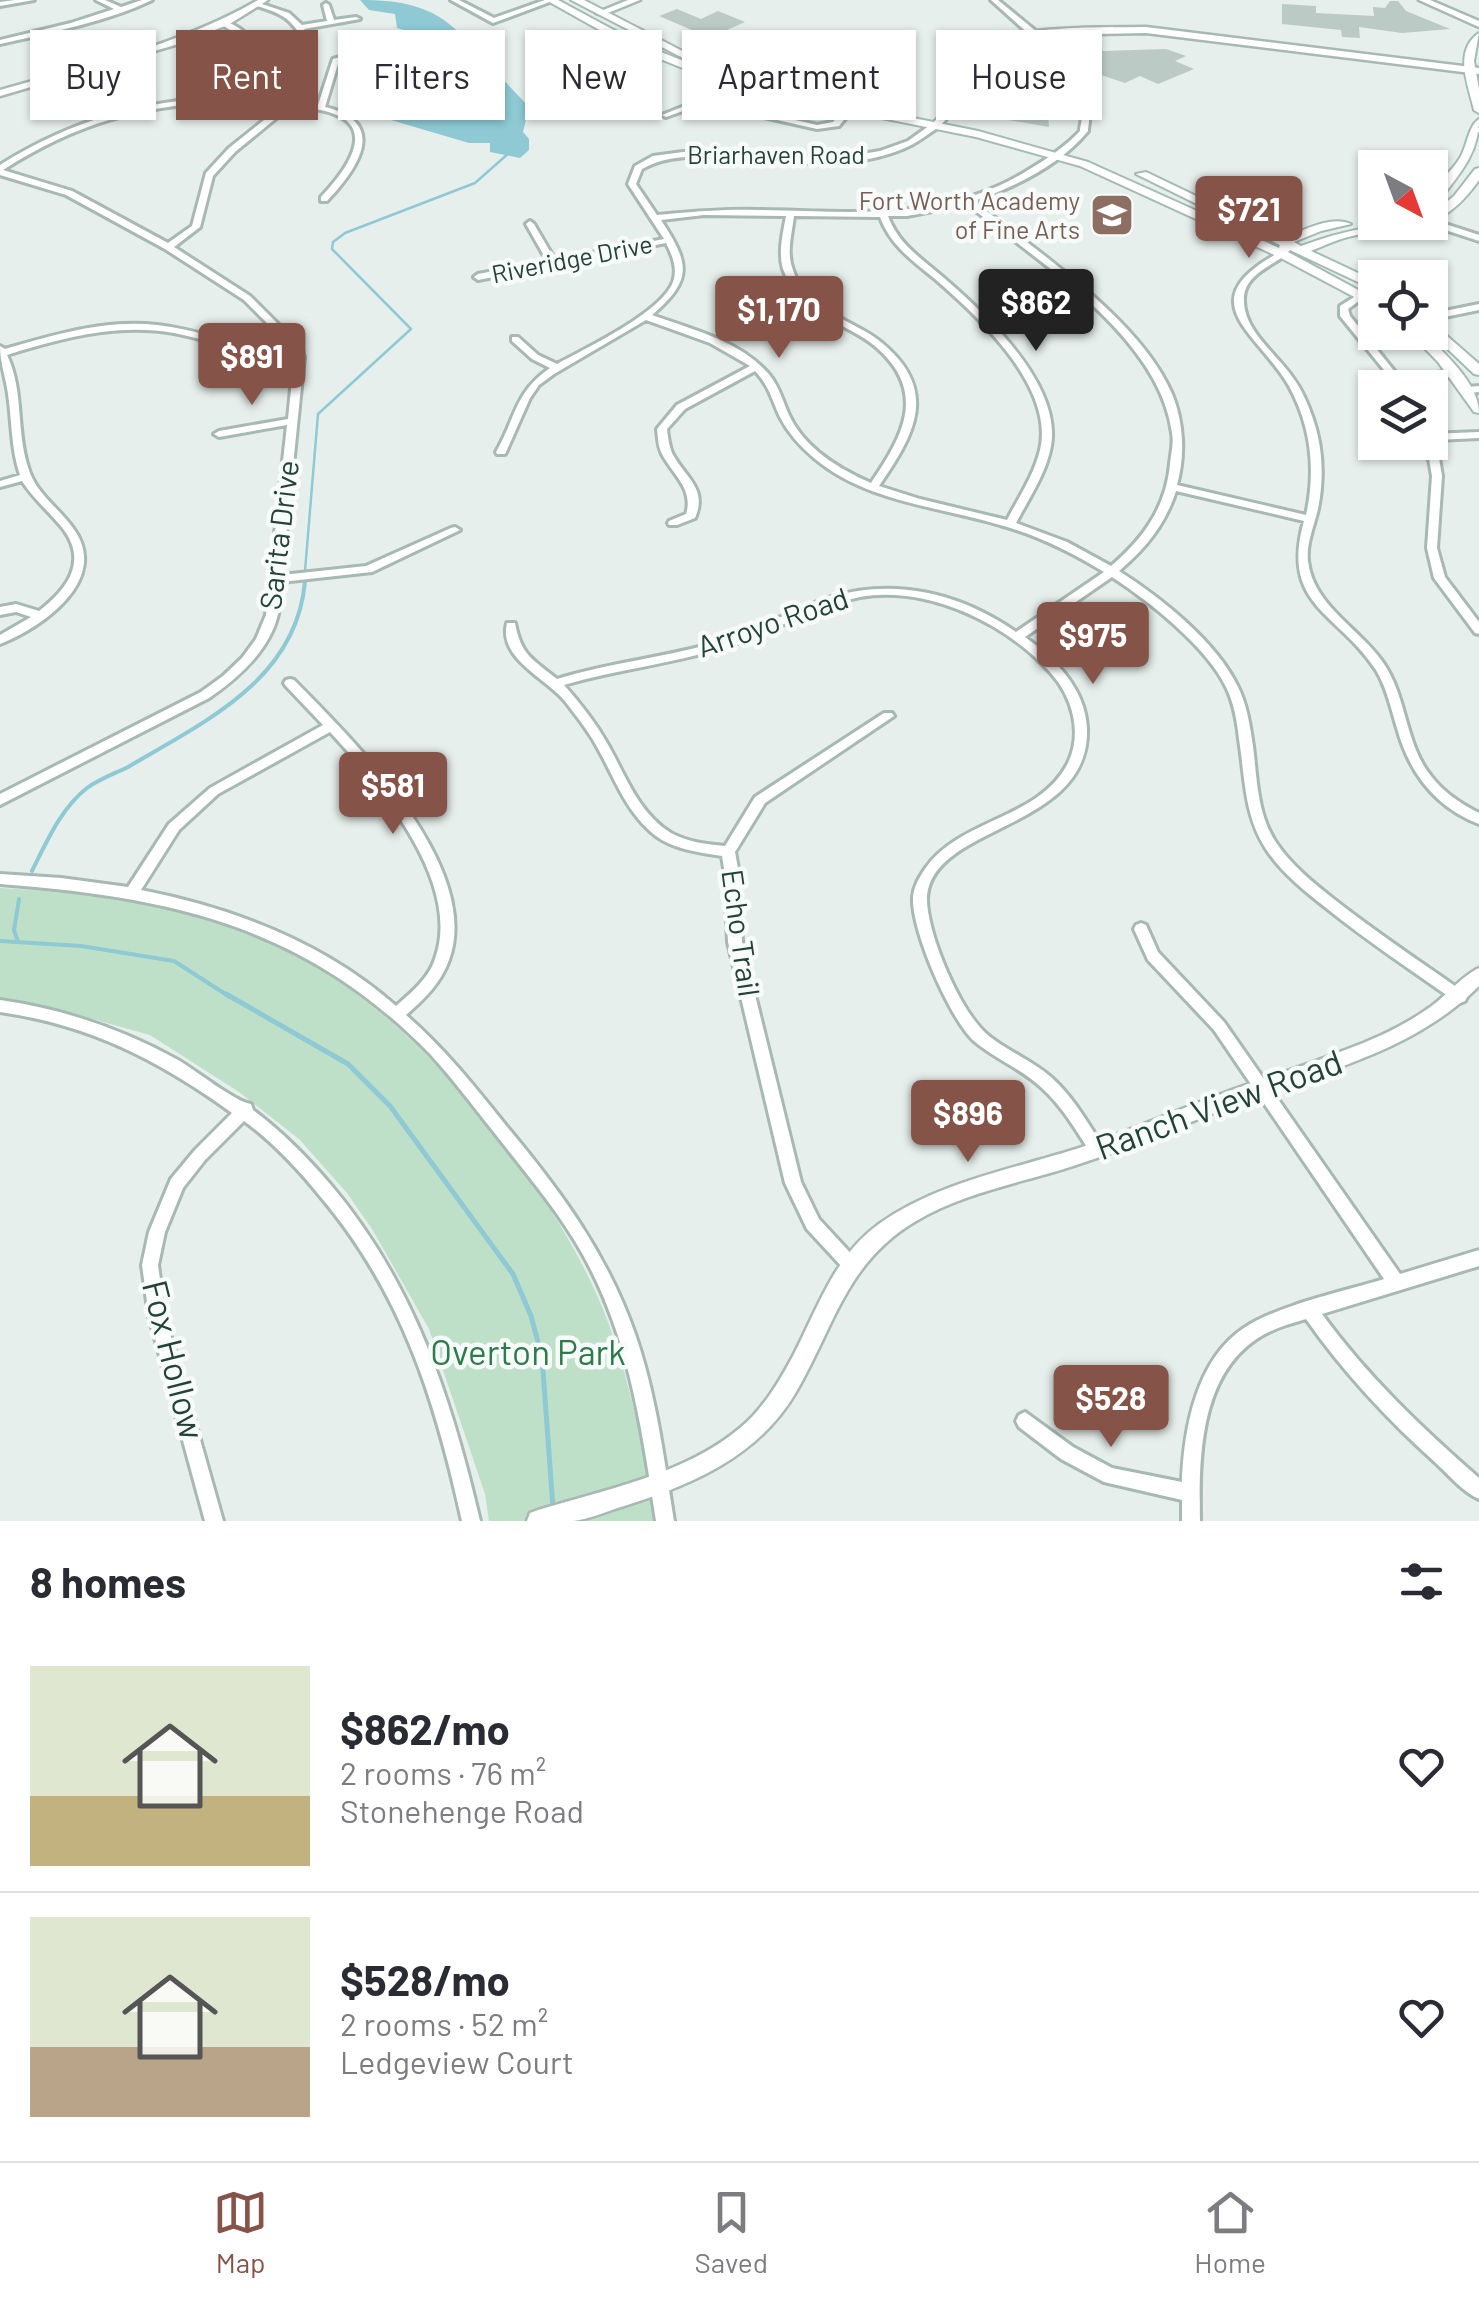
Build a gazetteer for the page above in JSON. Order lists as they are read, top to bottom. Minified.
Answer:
{"streets":{"street":["Briarhaven Road","Riveridge Drive","Sarita Drive","Arroyo Road","Echo Trail","Ranch View Road","Fox Hollow"]},"crossings":[["Briarhaven Road","Riveridge Drive"],["Arroyo Road","Ranch View Road"],["Echo Trail","Ranch View Road"]],"parks":["Overton Park"],"places":{"school or university":["Fort Worth Academy of Fine Arts"]},"north":"bottom right","page":{"chip":["Buy","Rent","Filters","New","Apartment","House"],"price":["$721","$862","$1,170","$891","$975","$581","$896","$528"],"heading":"8 homes","list":[{"name":"$862/mo","note":"2 rooms · 76 m² · Stonehenge Road"},{"name":"$528/mo","note":"2 rooms · 52 m² · Ledgeview Court"}],"tabs":["Map","Saved","Home"]}}
